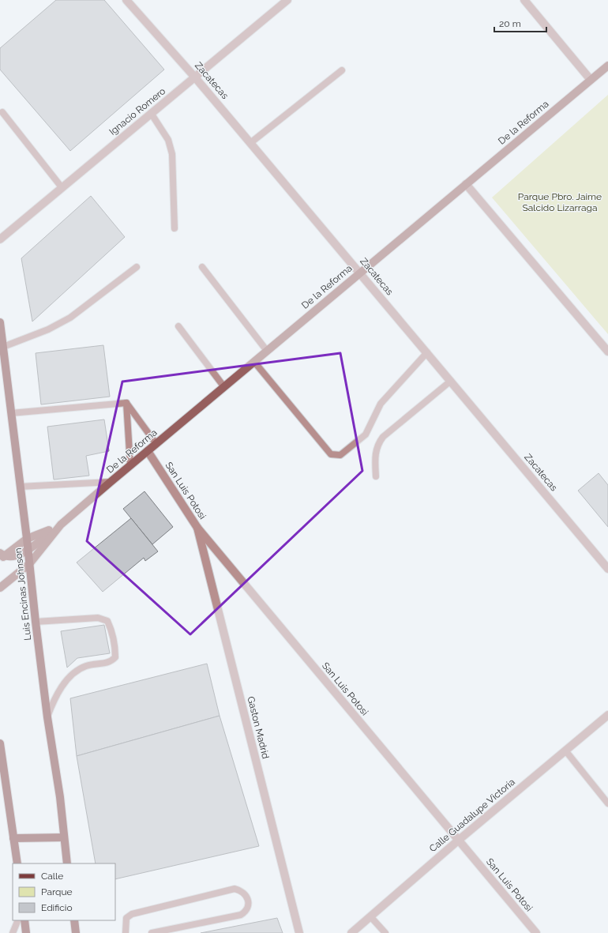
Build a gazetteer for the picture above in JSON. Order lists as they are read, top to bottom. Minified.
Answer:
{"streets":{"main road":["De la Reforma","Luis Encinas Johnson"],"street":["Zacatecas","Ignacio Romero","San Luis Potosi","Gaston Madrid","Calle Guadalupe Victoria"]},"crossings":[["Zacatecas","Ignacio Romero"],["Zacatecas","De la Reforma"],["De la Reforma","San Luis Potosi"],["De la Reforma","Luis Encinas Johnson"],["San Luis Potosi","Gaston Madrid"],["San Luis Potosi","Calle Guadalupe Victoria"]],"parks":["Parque Pbro. Jaime Salcido Lizarraga"],"legend":["Calle","Parque","Edificio"],"scale_bar":"20 m"}
